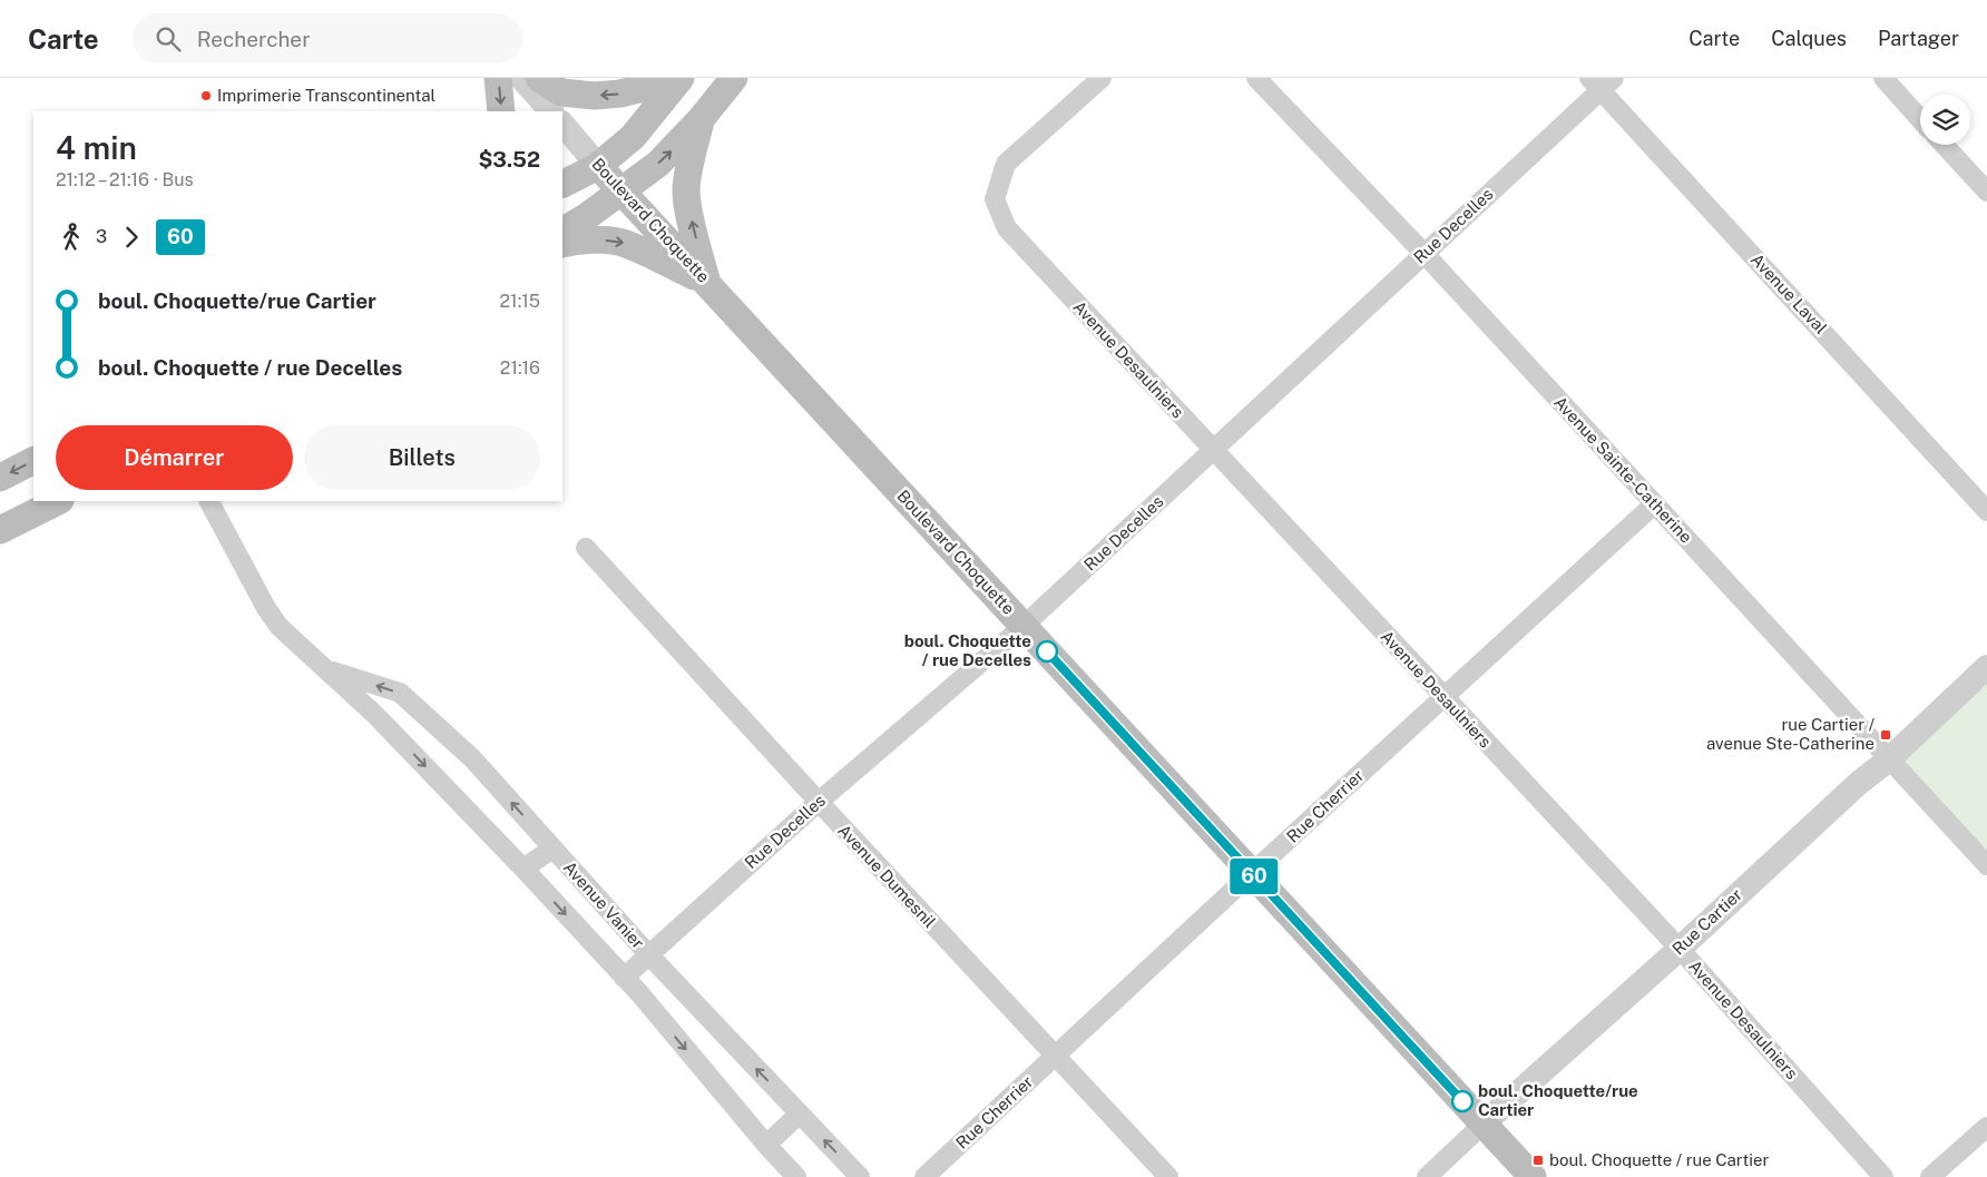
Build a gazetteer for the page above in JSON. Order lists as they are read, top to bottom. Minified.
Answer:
{"streets":{"main road":["Boulevard Choquette"],"street":["Rue Decelles","Avenue Laval","Avenue Desaulniers","Avenue Sainte-Catherine","Rue Cherrier","Avenue Dumesnil","Avenue Vanier","Rue Cartier"]},"crossings":[["Boulevard Choquette","Rue Decelles"],["Boulevard Choquette","Rue Cherrier"],["Boulevard Choquette","Rue Cartier"],["Rue Decelles","Avenue Laval"],["Rue Decelles","Avenue Desaulniers"],["Rue Decelles","Avenue Sainte-Catherine"],["Rue Decelles","Avenue Dumesnil"],["Rue Decelles","Avenue Vanier"],["Avenue Desaulniers","Rue Cherrier"],["Avenue Desaulniers","Rue Cartier"],["Avenue Sainte-Catherine","Rue Cherrier"],["Avenue Sainte-Catherine","Rue Cartier"],["Rue Cherrier","Avenue Dumesnil"]],"places":{"other":["Imprimerie Transcontinental","boul. Choquette / rue Decelles","boul. Choquette/rue Cartier"],"transit":["rue Cartier / avenue Ste-Catherine","boul. Choquette / rue Cartier"]},"lines":["bus line 60"],"page":{"header":"Carte","search":"Rechercher","nav":["Carte","Calques","Partager"],"on_map":"60","heading":["4 min","21:12 – 21:16 · Bus","$3.52"],"legs":["3","60"],"list":[{"name":"boul. Choquette/rue Cartier","value":"21:15"},{"name":"boul. Choquette / rue Decelles","value":"21:16"}],"buttons":["Démarrer","Billets"]}}
